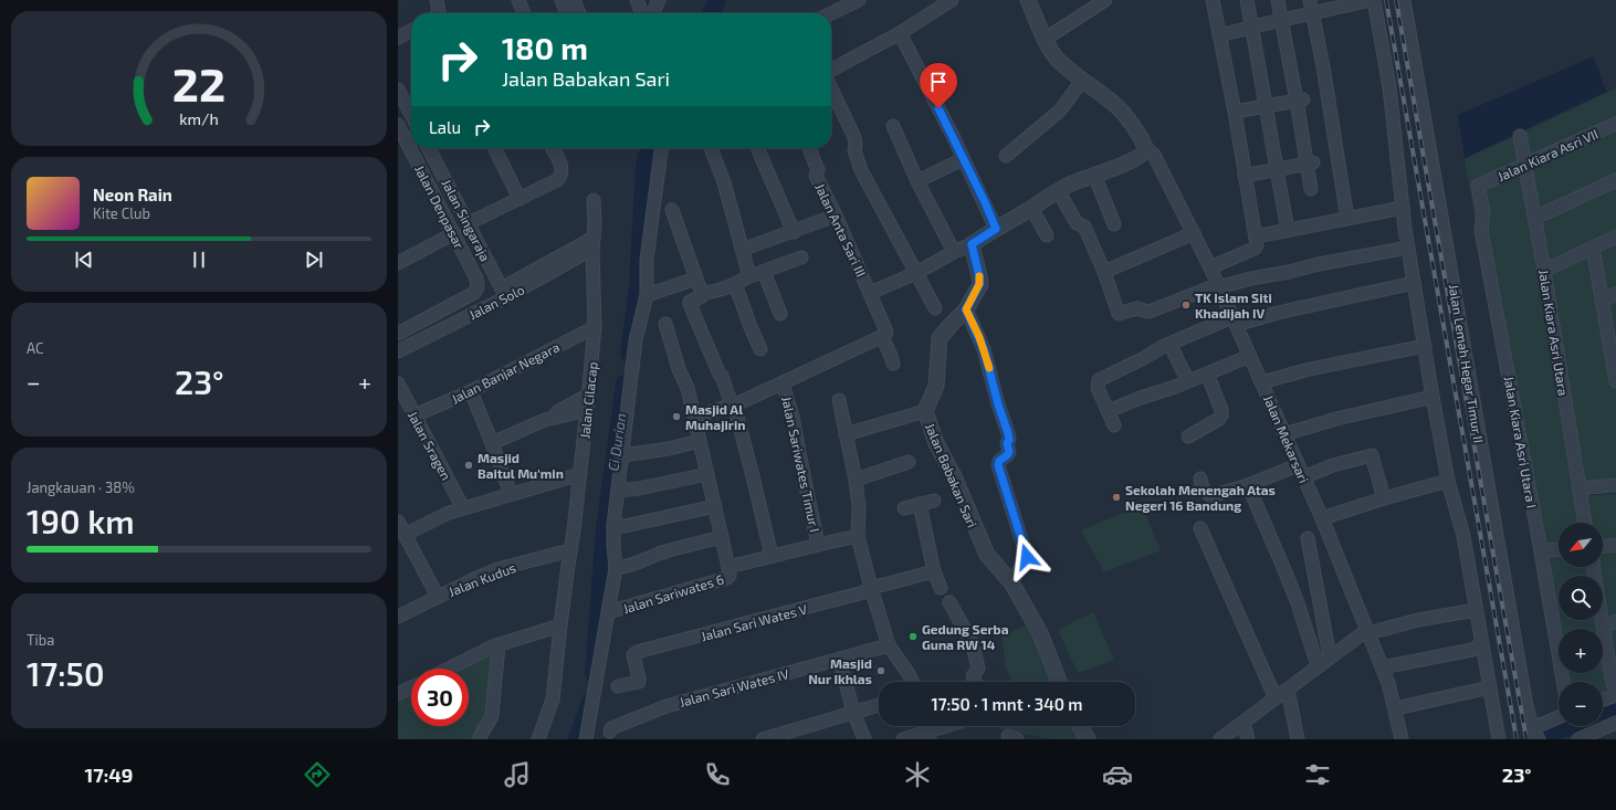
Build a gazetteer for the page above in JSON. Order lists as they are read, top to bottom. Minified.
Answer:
{"streets":{"street":["Jalan Kiara Asri VII","Jalan Denpasar","Jalan Singaraja","Jalan Anta Sari III","Jalan Solo","Jalan Kiara Asri Utara","Jalan Lemah Hegar Timur II","Jalan Banjar Negara","Jalan Cilacap","Jalan Mekarsari","Jalan Kiara Asri Utara I","Jalan Sragen","Jalan Sariwates Timur I","Jalan Babakan Sari","Jalan Kudus","Jalan Sariwates 6","Jalan Sari Wates V","Jalan Sari Wates IV"]},"crossings":[["Jalan Kiara Asri VII","Jalan Kiara Asri Utara"],["Jalan Kiara Asri VII","Jalan Kiara Asri Utara I"],["Jalan Singaraja","Jalan Solo"],["Jalan Solo","Jalan Cilacap"],["Jalan Banjar Negara","Jalan Cilacap"],["Jalan Banjar Negara","Jalan Sragen"],["Jalan Cilacap","Jalan Kudus"]],"water":["Ci Durian"],"places":["TK Islam Siti Khadijah IV","Masjid Al Muhajirin","Masjid Baitul Mu'min","Sekolah Menengah Atas Negeri 16 Bandung","Gedung Serba Guna RW 14","Masjid Nur Ikhlas"],"north":"bottom left","page":{"turn":["180 m","Jalan Babakan Sari"],"then":"Lalu","song":["Neon Rain","Kite Club"],"tile":["AC",["Jangkauan · 38%","190 km"],["Tiba","17:50"]],"heat":["−","23°","+"],"map_buttons":["+","−"],"limit":"30","trip":"17:50 · 1 mnt · 340 m","tabs":["17:49","23°"],"gauge":["22","km/h"]}}
